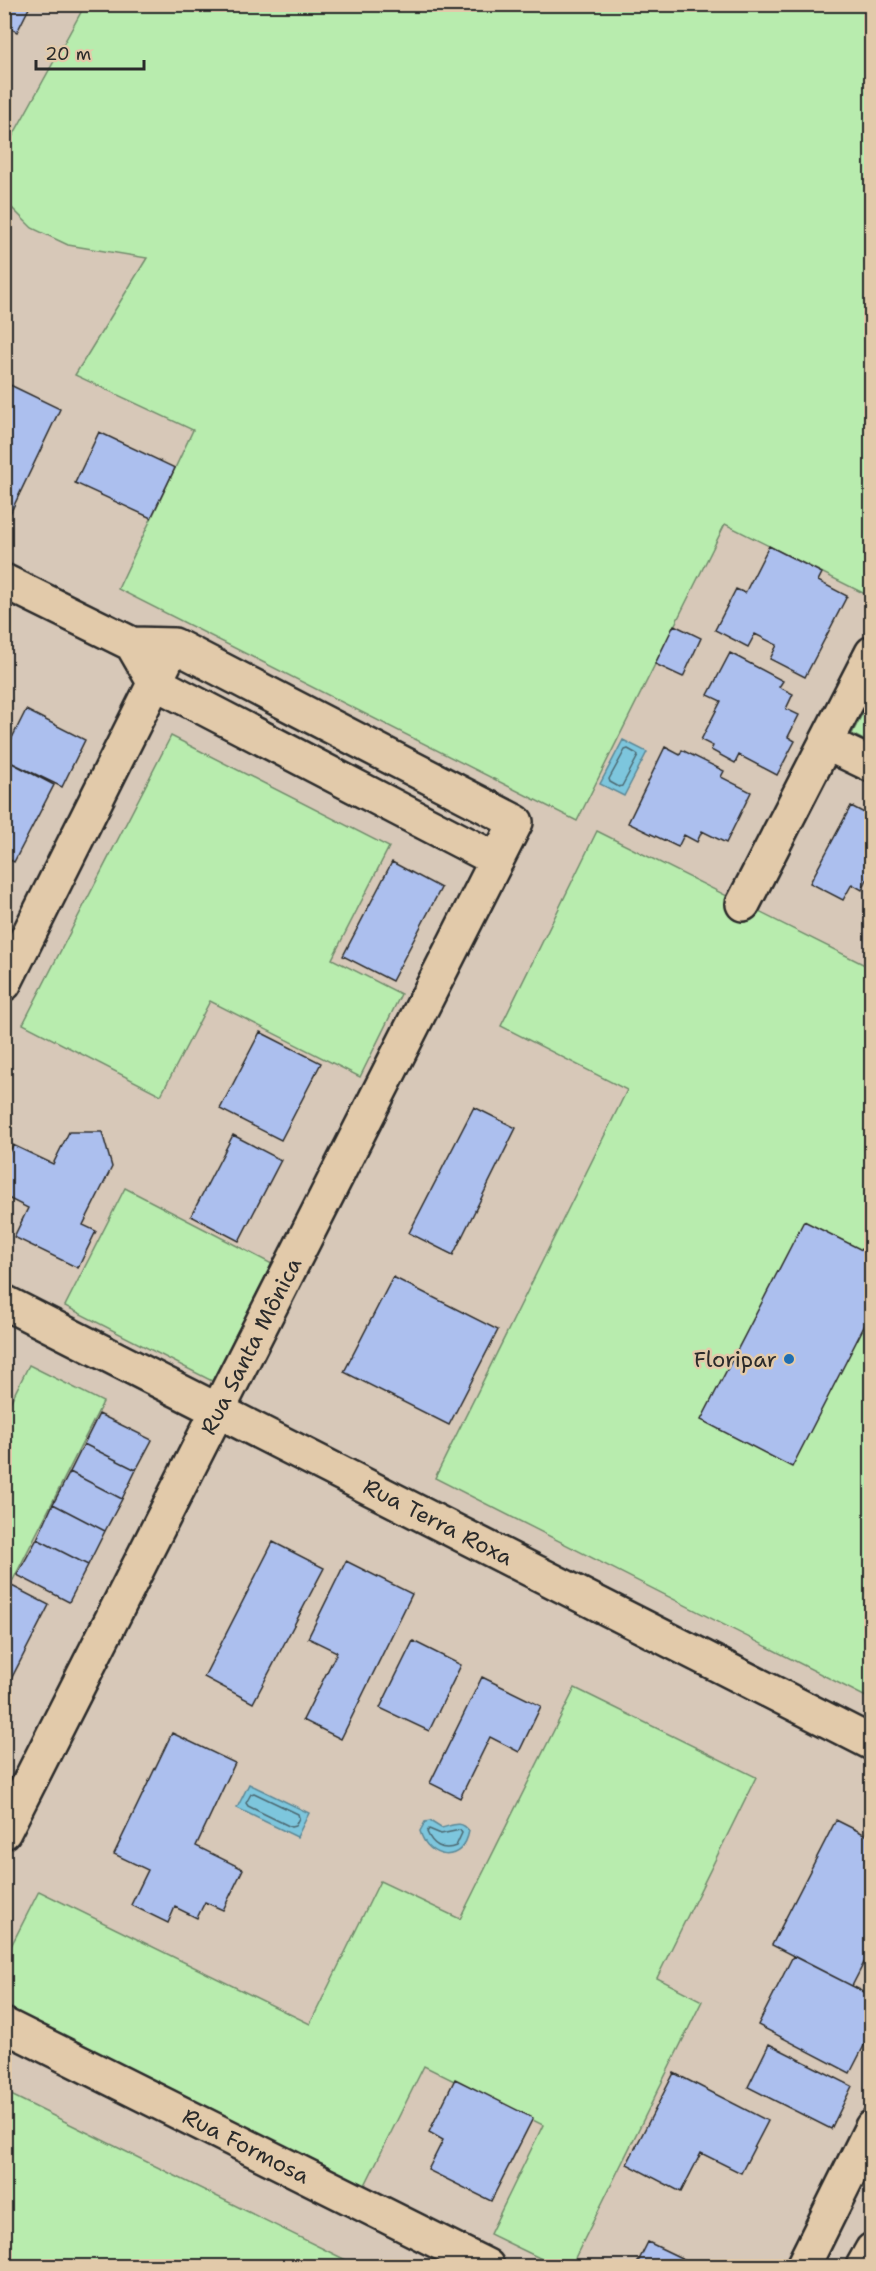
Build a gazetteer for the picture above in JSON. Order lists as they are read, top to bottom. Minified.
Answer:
{"streets":{"street":["Rua Santa Mônica","Rua Terra Roxa","Rua Formosa"]},"crossings":[["Rua Santa Mônica","Rua Terra Roxa"]],"places":["Floripar"],"scale_bar":"20 m"}
